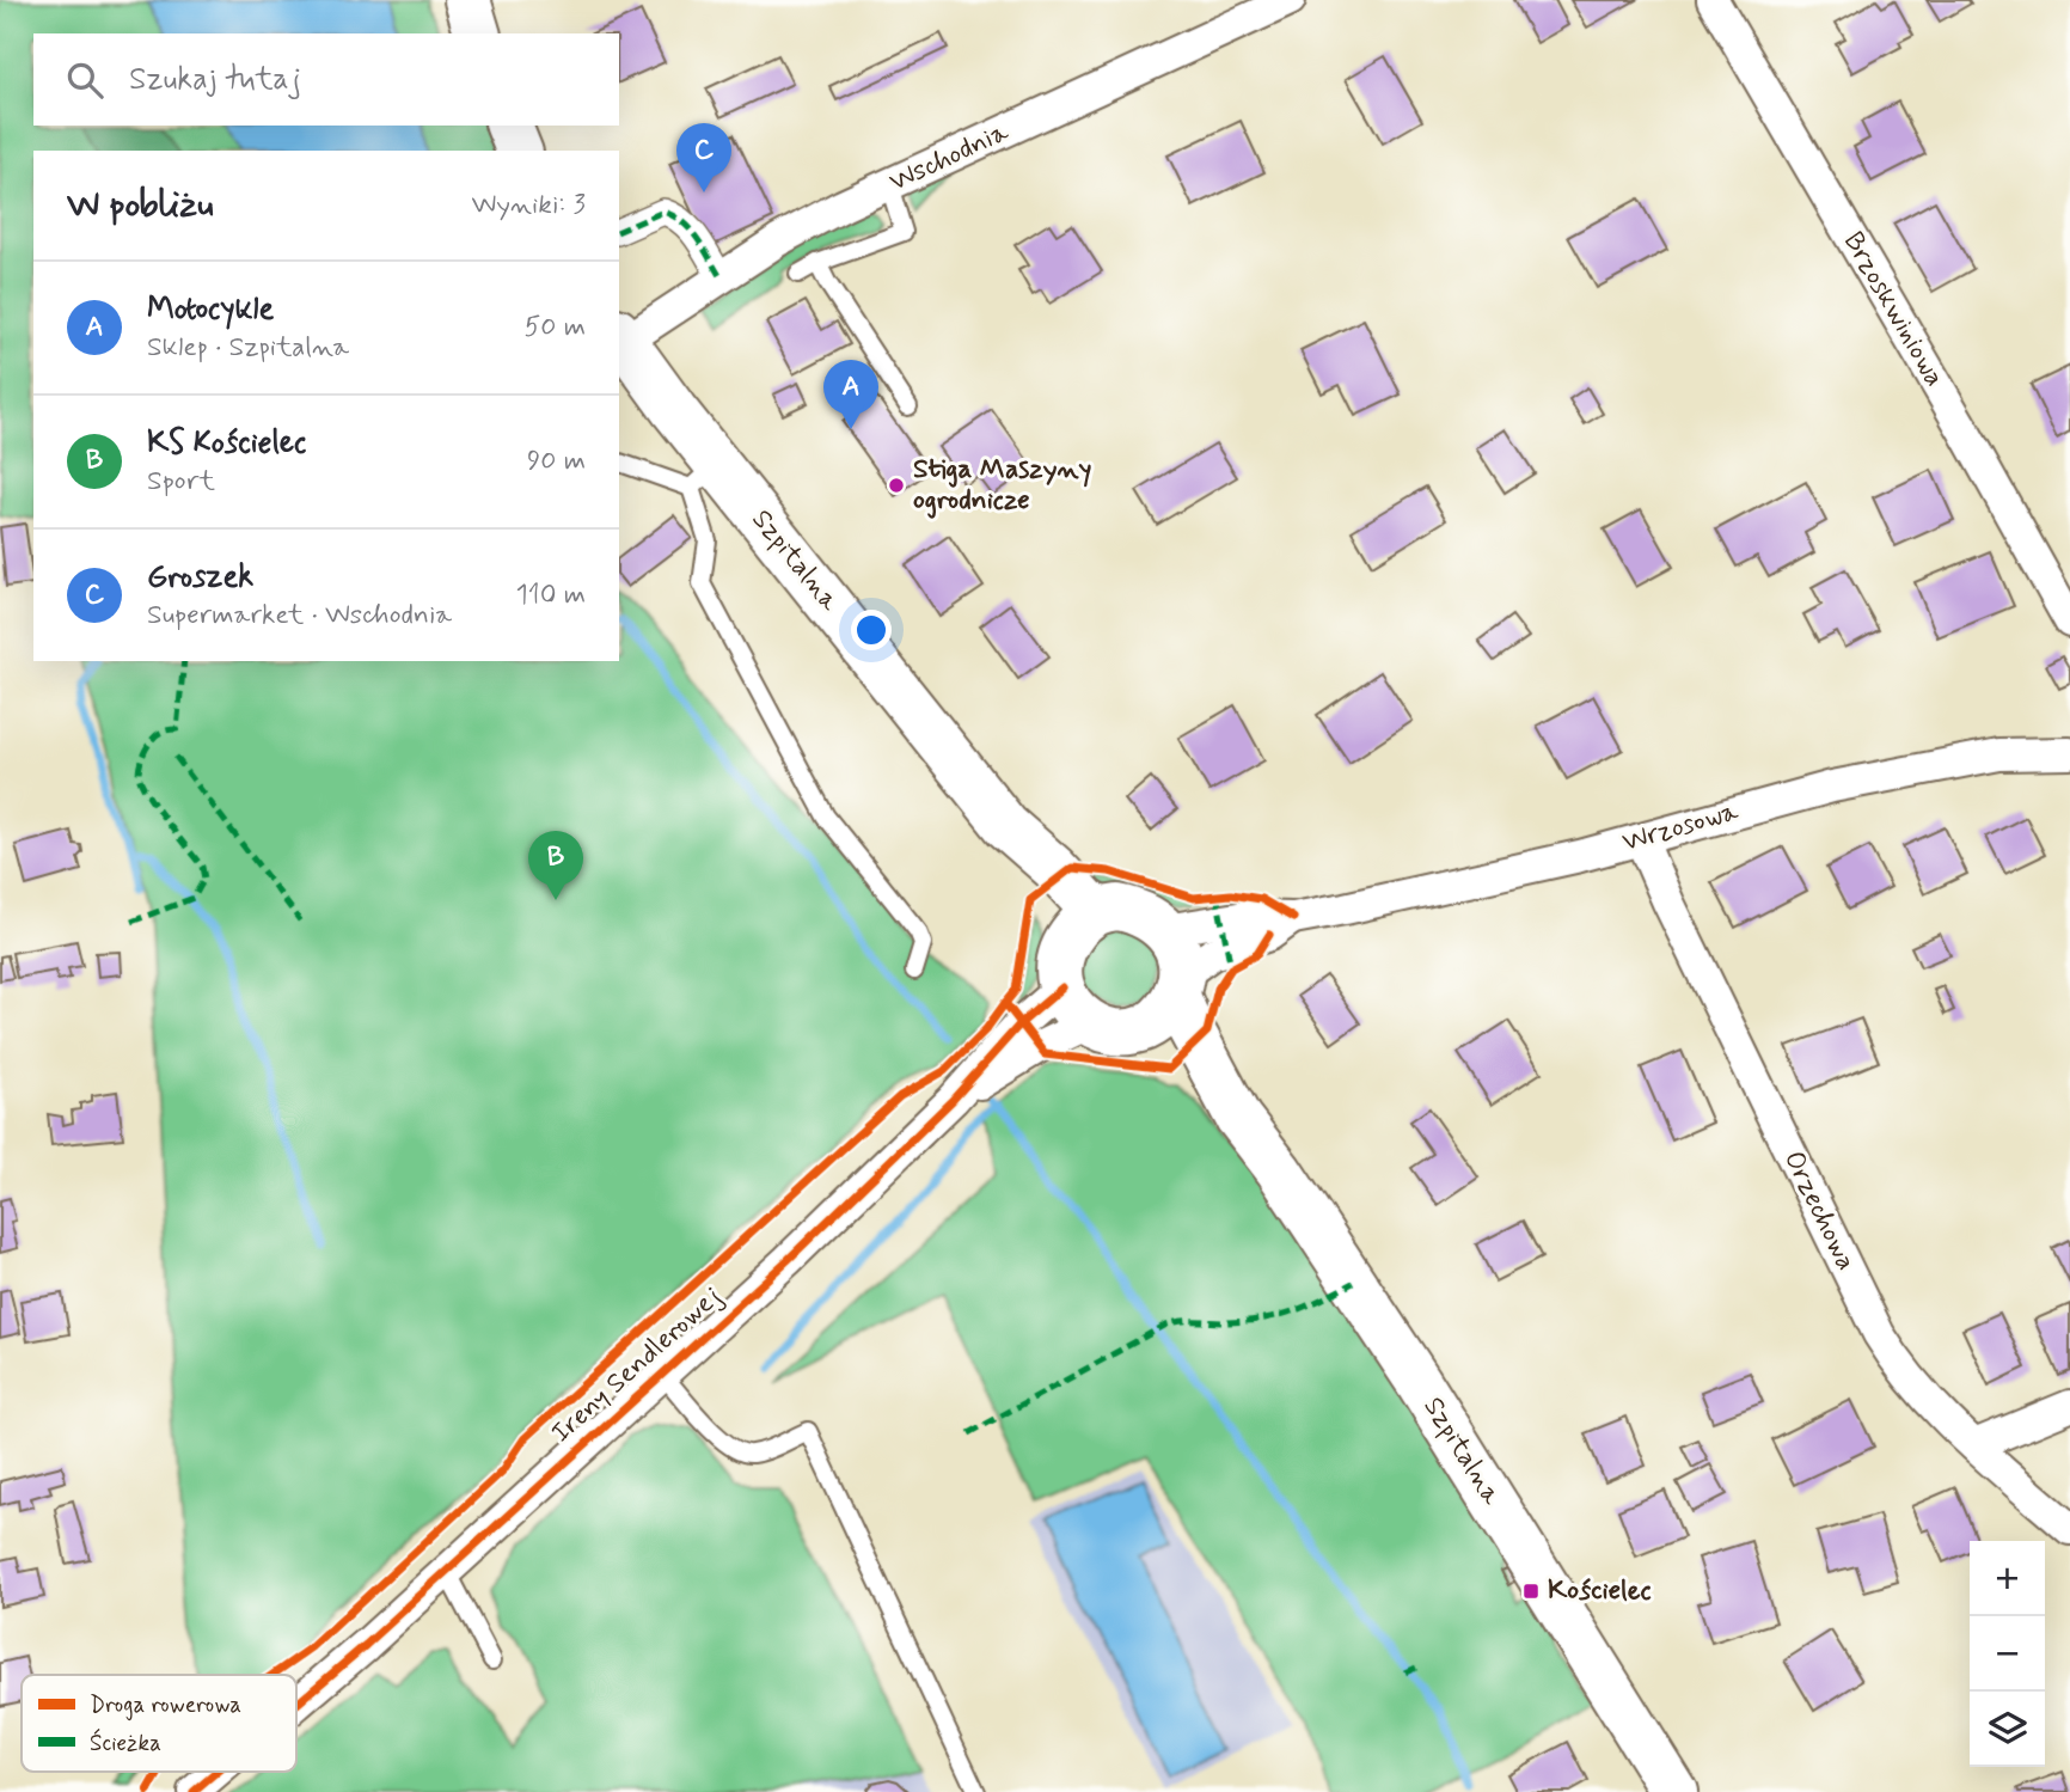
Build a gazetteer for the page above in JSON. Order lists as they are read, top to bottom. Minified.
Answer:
{"streets":{"main road":["Szpitalna"],"street":["Wschodnia","Brzoskwiniowa","Wrzosowa","Orzechowa","Ireny Sendlerowej"]},"crossings":[["Wschodnia","Szpitalna"],["Szpitalna","Wrzosowa"],["Wrzosowa","Orzechowa"]],"places":{"other":["Stiga Maszyny ogrodnicze"],"transit":["Kościelec"]},"legend":["Droga rowerowa","Ścieżka"],"page":{"search":"Szukaj tutaj","pins":["C","A","B"],"heading":["W pobliżu","Wyniki: 3"],"list":[{"mark":"A","name":"Motocykle","note":"Sklep · Szpitalna","value":"50 m"},{"mark":"B","name":"KS Kościelec","note":"Sport","value":"90 m"},{"mark":"C","name":"Groszek","note":"Supermarket · Wschodnia","value":"110 m"}],"map_buttons":["+","−"]}}
